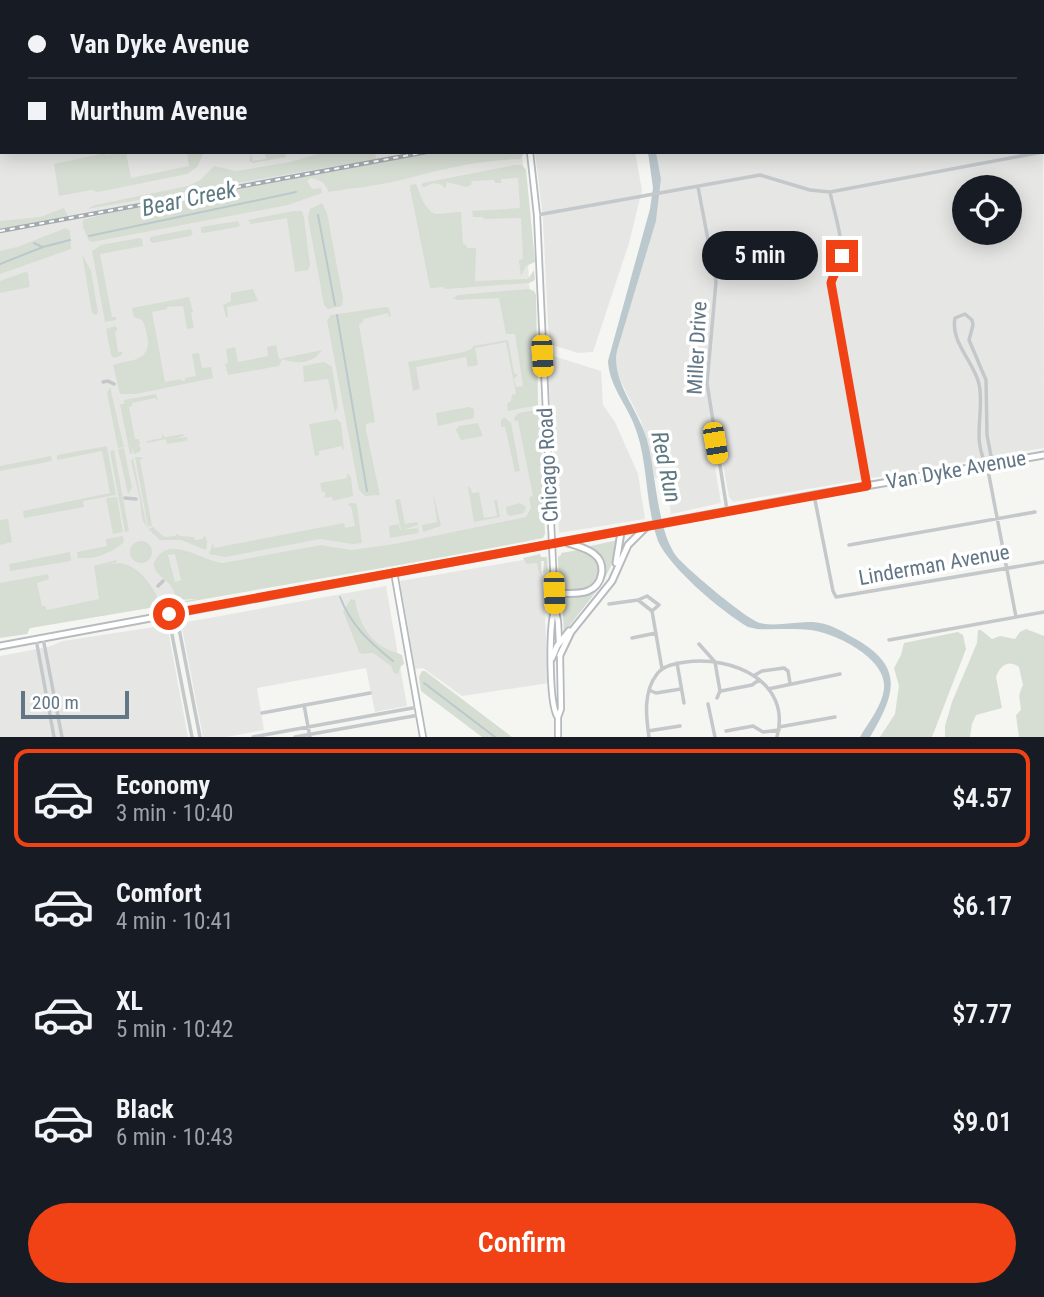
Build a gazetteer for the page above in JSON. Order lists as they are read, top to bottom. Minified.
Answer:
{"streets":{"main road":["Chicago Road","Van Dyke Avenue"],"street":["Miller Drive","Linderman Avenue"]},"crossings":[["Miller Drive","Van Dyke Avenue"],["Chicago Road","Van Dyke Avenue"],["Van Dyke Avenue","Linderman Avenue"]],"water":["Bear Creek","Red Run"],"scale_bar":"200 m","page":{"banner":["Van Dyke Avenue","Murthum Avenue"],"bubble":"5 min","scale":"200 m","list":[{"name":"Economy","note":"3 min · 10:40","value":"$4.57"},{"name":"Comfort","note":"4 min · 10:41","value":"$6.17"},{"name":"XL","note":"5 min · 10:42","value":"$7.77"},{"name":"Black","note":"6 min · 10:43","value":"$9.01"}],"buttons":"Confirm"}}
